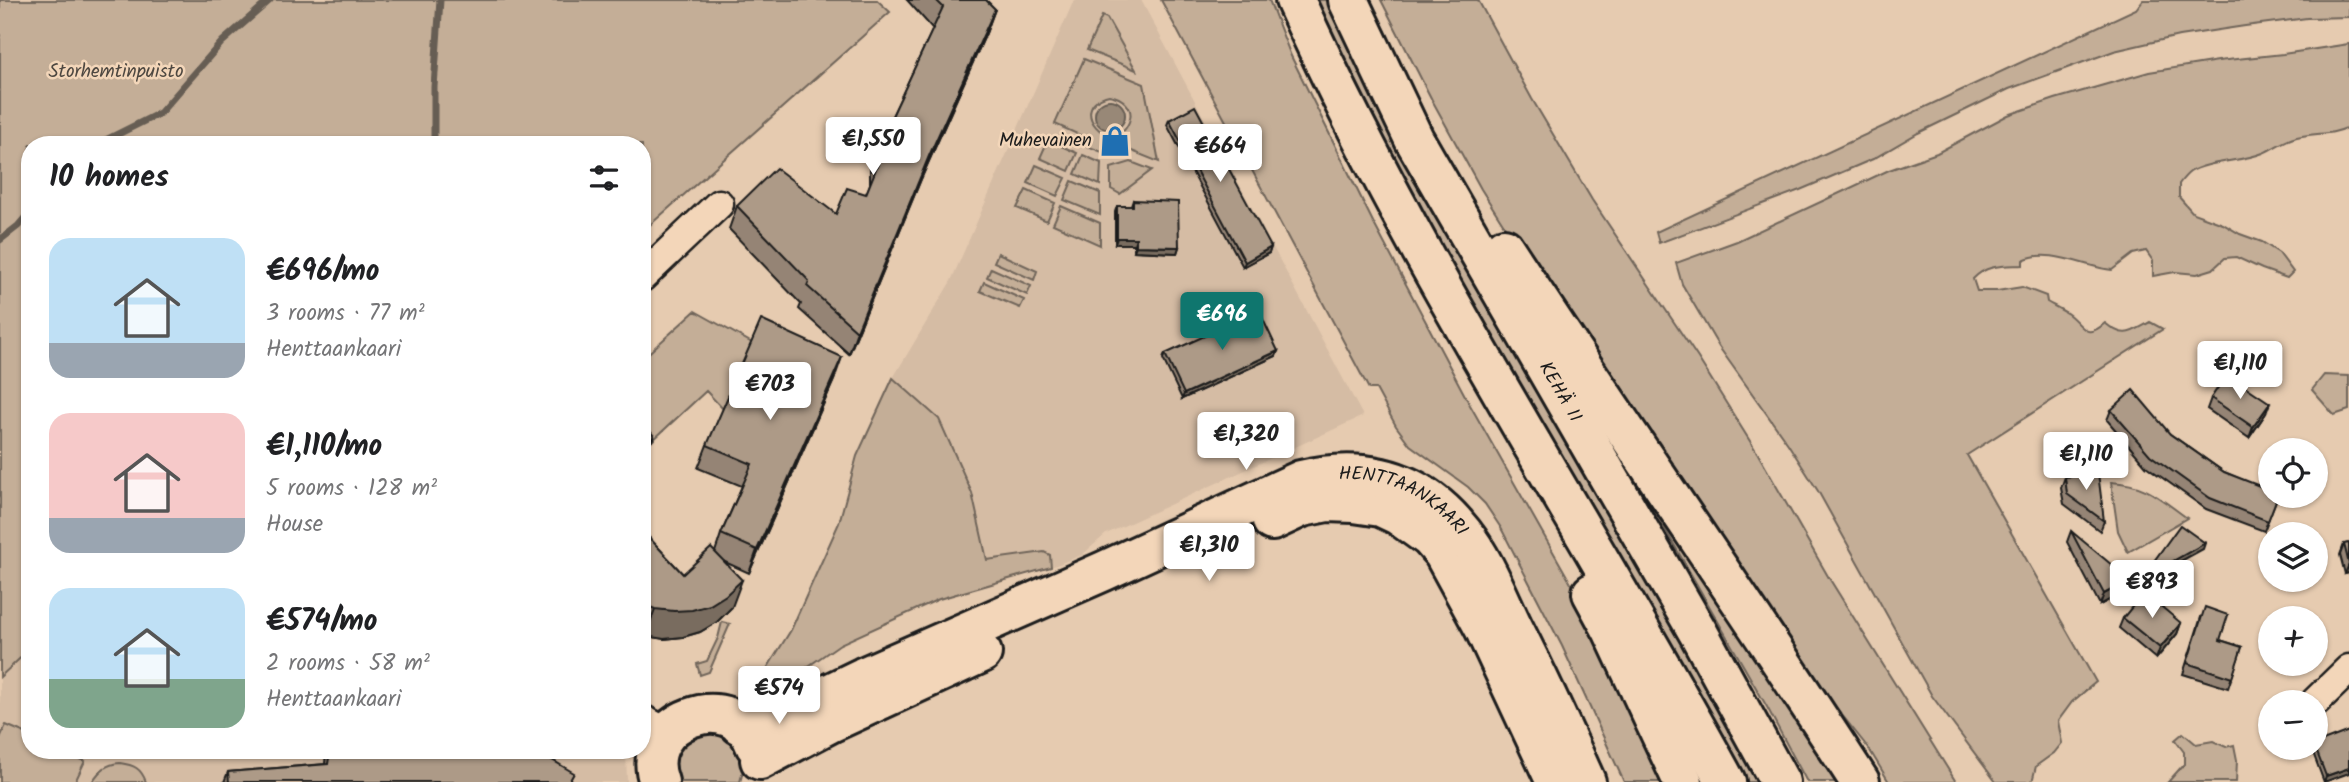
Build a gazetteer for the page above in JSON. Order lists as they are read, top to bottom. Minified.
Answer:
{"streets":{"main road":["KEHÄ II","HENTTAANKAARI"]},"parks":["Storhemtinpuisto"],"places":{"shop":["Muhevainen"]},"page":{"price":["€1,550","€664","€696","€1,110","€703","€1,320","€1,110","€1,310","€893","€574"],"heading":"10 homes","list":[{"name":"€696/mo","note":"3 rooms · 77 m² · Henttaankaari"},{"name":"€1,110/mo","note":"5 rooms · 128 m² · House"},{"name":"€574/mo","note":"2 rooms · 58 m² · Henttaankaari"}],"map_buttons":["+","−"]}}
